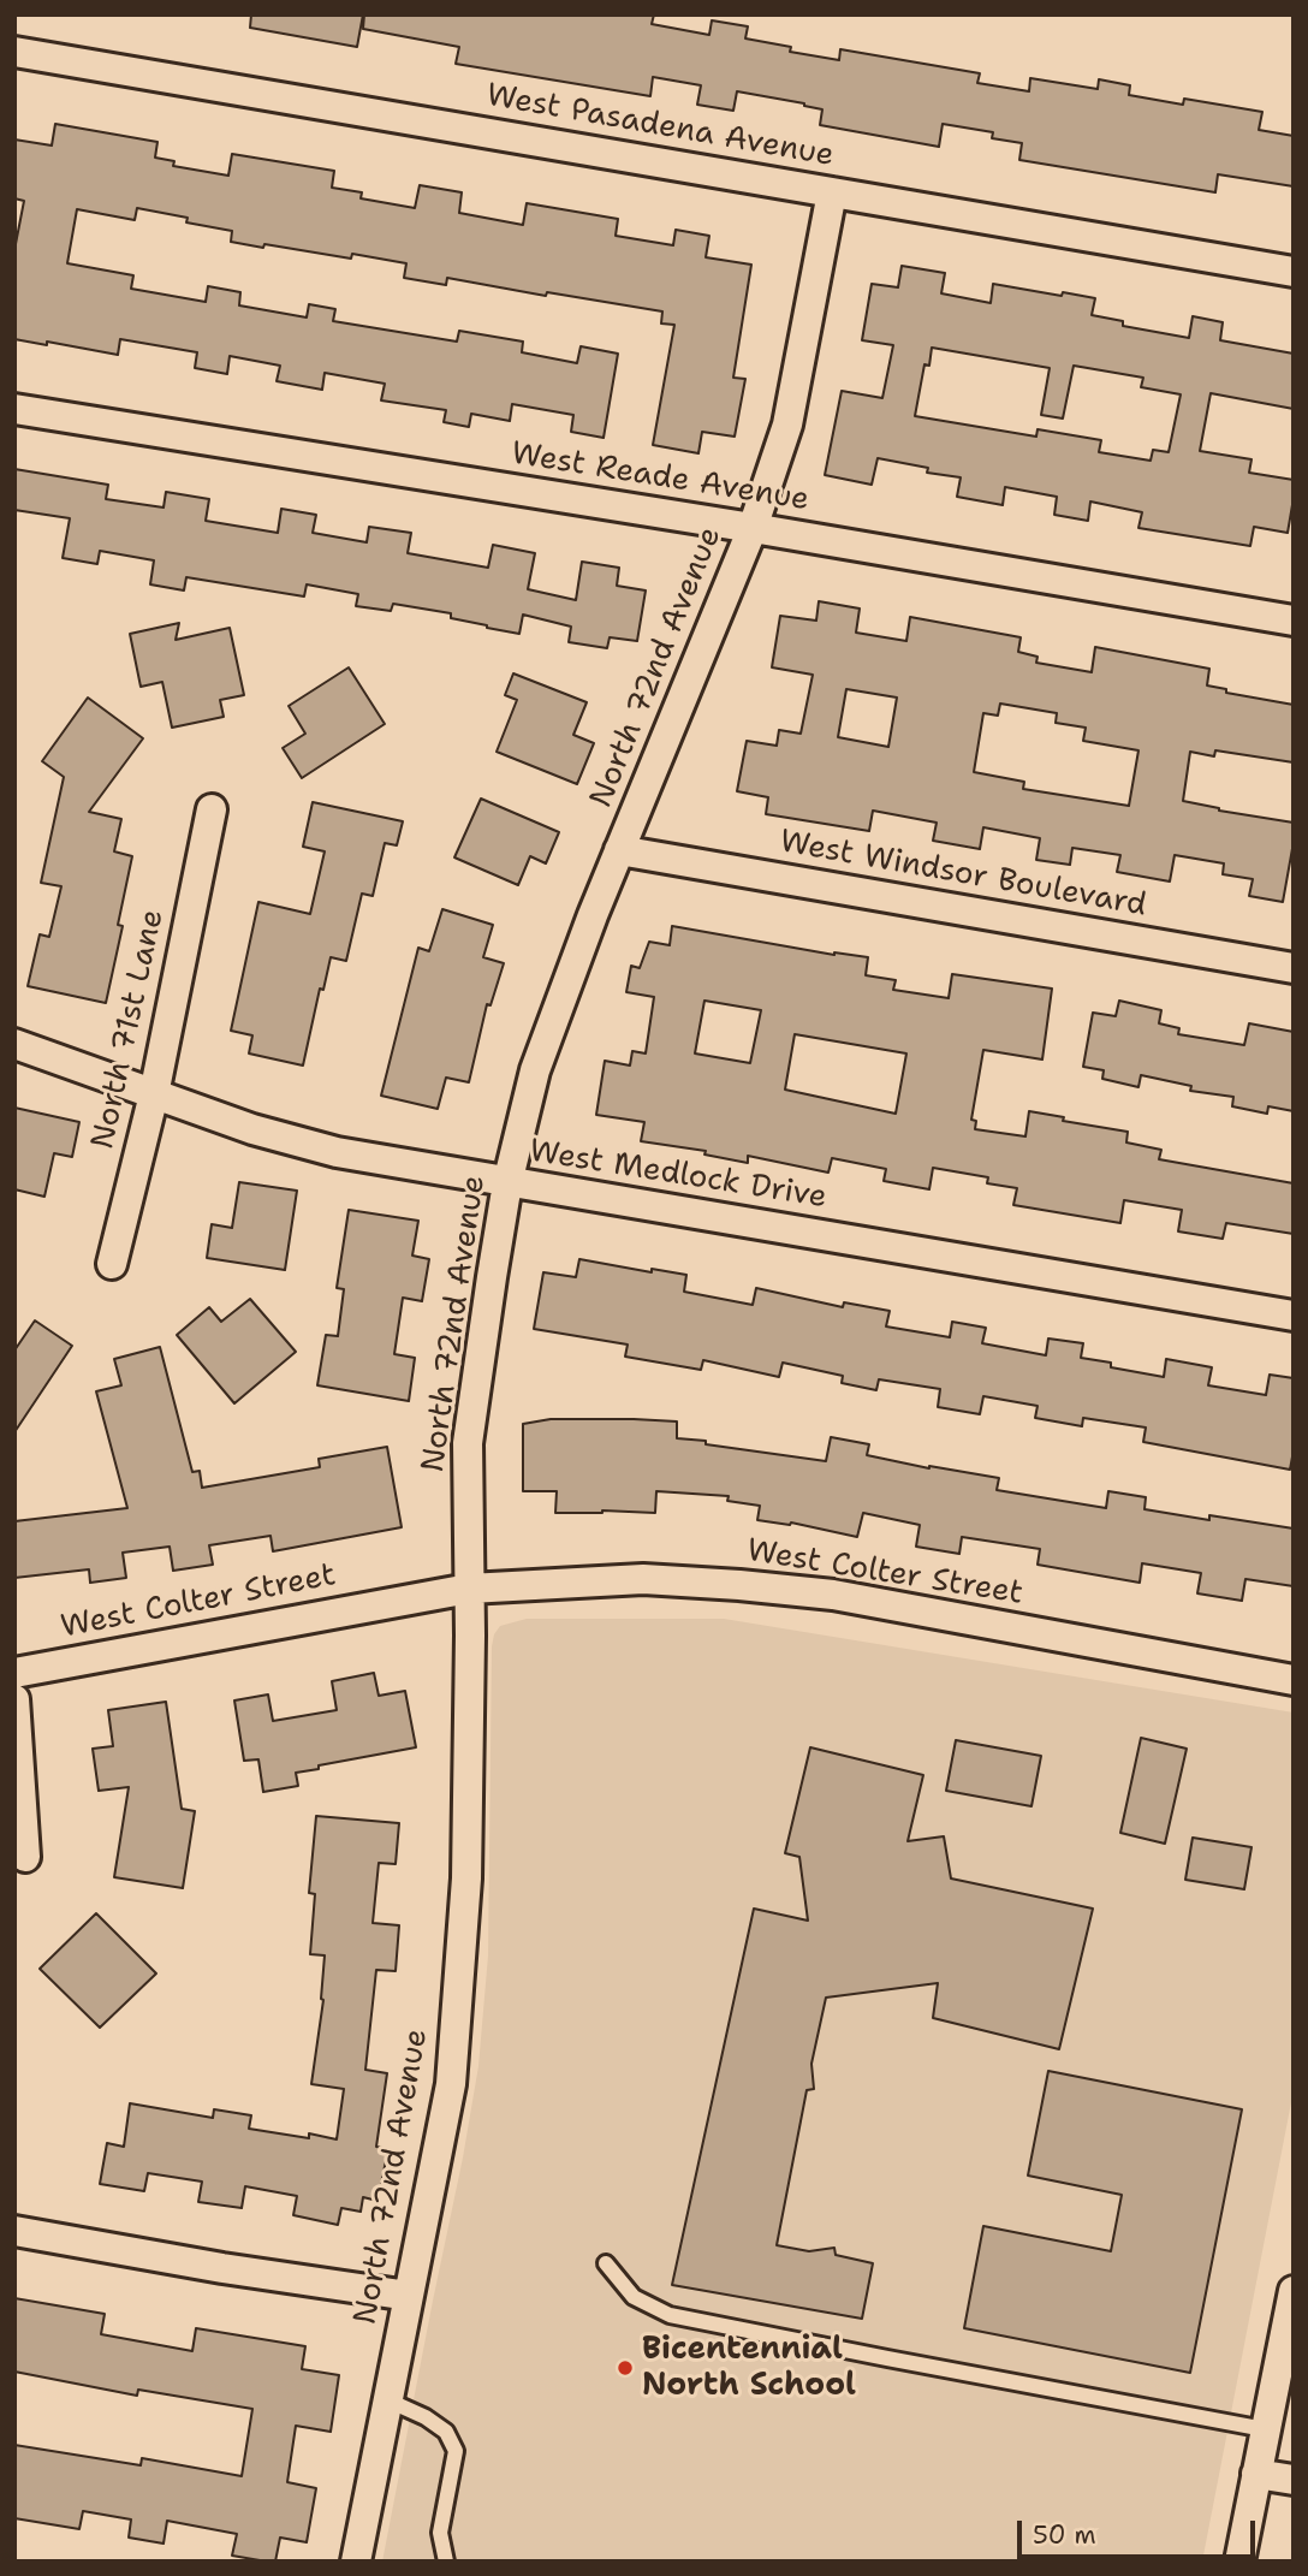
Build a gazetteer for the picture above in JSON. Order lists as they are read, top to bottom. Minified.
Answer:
{"streets":{"street":["West Pasadena Avenue","West Reade Avenue","North 72nd Avenue","West Windsor Boulevard","North 71st Lane","West Medlock Drive","West Colter Street"]},"crossings":[["West Pasadena Avenue","North 72nd Avenue"],["West Reade Avenue","North 72nd Avenue"],["North 72nd Avenue","West Windsor Boulevard"],["North 72nd Avenue","West Medlock Drive"],["North 72nd Avenue","West Colter Street"],["North 71st Lane","West Medlock Drive"]],"places":["Bicentennial North School"],"scale_bar":"50 m"}
